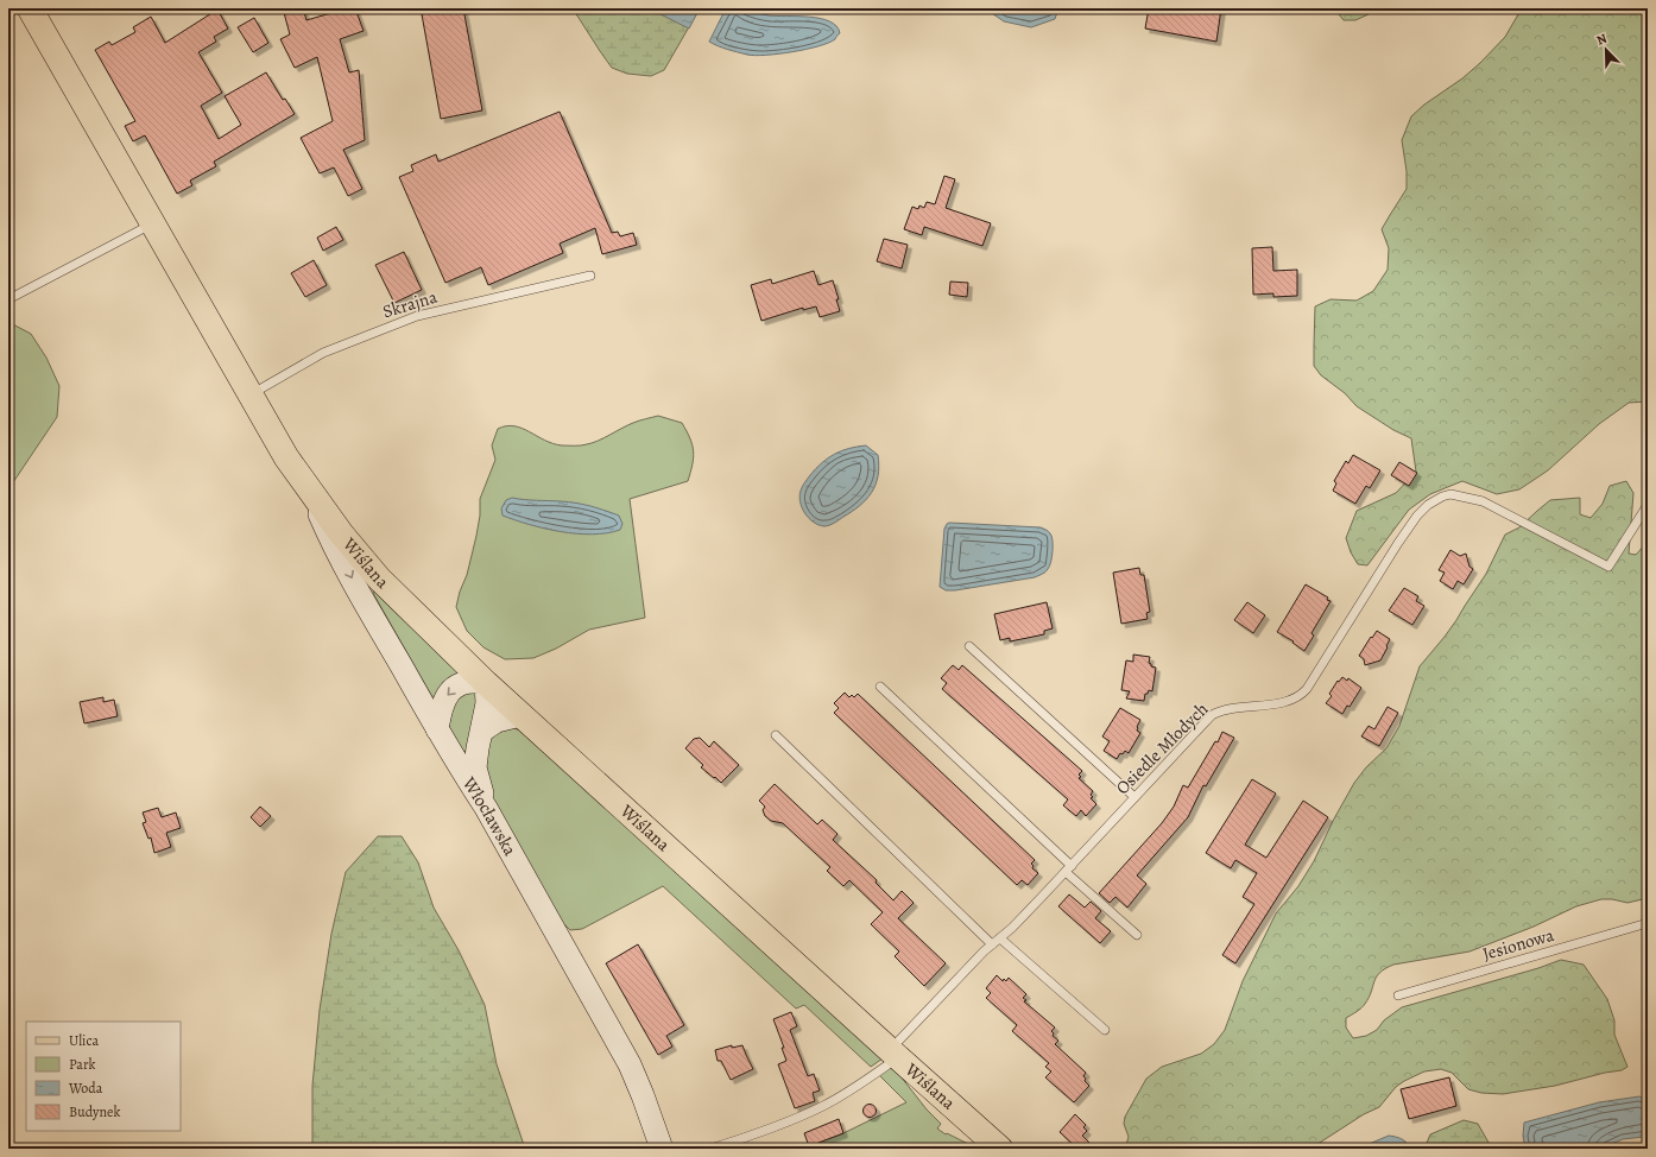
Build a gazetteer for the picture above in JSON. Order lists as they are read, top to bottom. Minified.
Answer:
{"streets":{"main road":["Wiślana","Włocławska"],"lane":["Skrajna","Osiedle Młodych","Jesionowa"]},"crossings":[["Skrajna","Wiślana"],["Wiślana","Osiedle Młodych"],["Wiślana","Włocławska"]],"one_way":["Włocławska"],"legend":["Ulica","Park","Woda","Budynek"],"north":"top left"}
